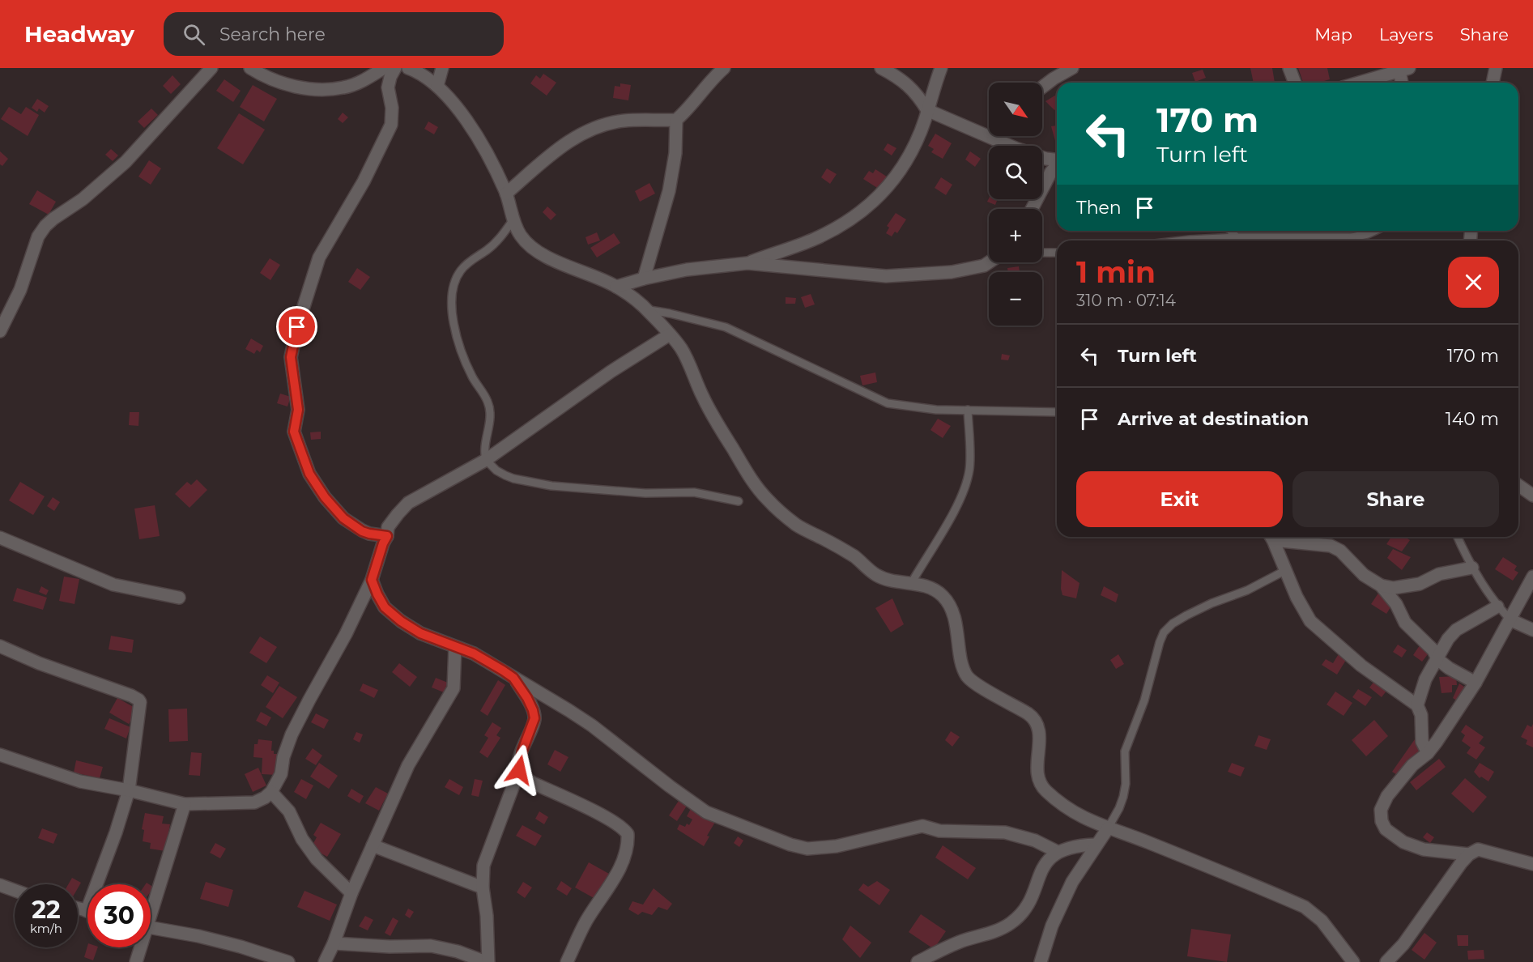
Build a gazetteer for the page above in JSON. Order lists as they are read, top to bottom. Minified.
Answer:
{"north":"bottom right","page":{"header":"Headway","search":"Search here","nav":["Map","Layers","Share"],"map_buttons":["+","−"],"turn":["170 m","Turn left"],"then":"Then","heading":["1 min","310 m · 07:14"],"list":[{"name":"Turn left","value":"170 m"},{"name":"Arrive at destination","value":"140 m"}],"buttons":["Exit","Share"],"speed":"22 km/h","limit":"30"}}
